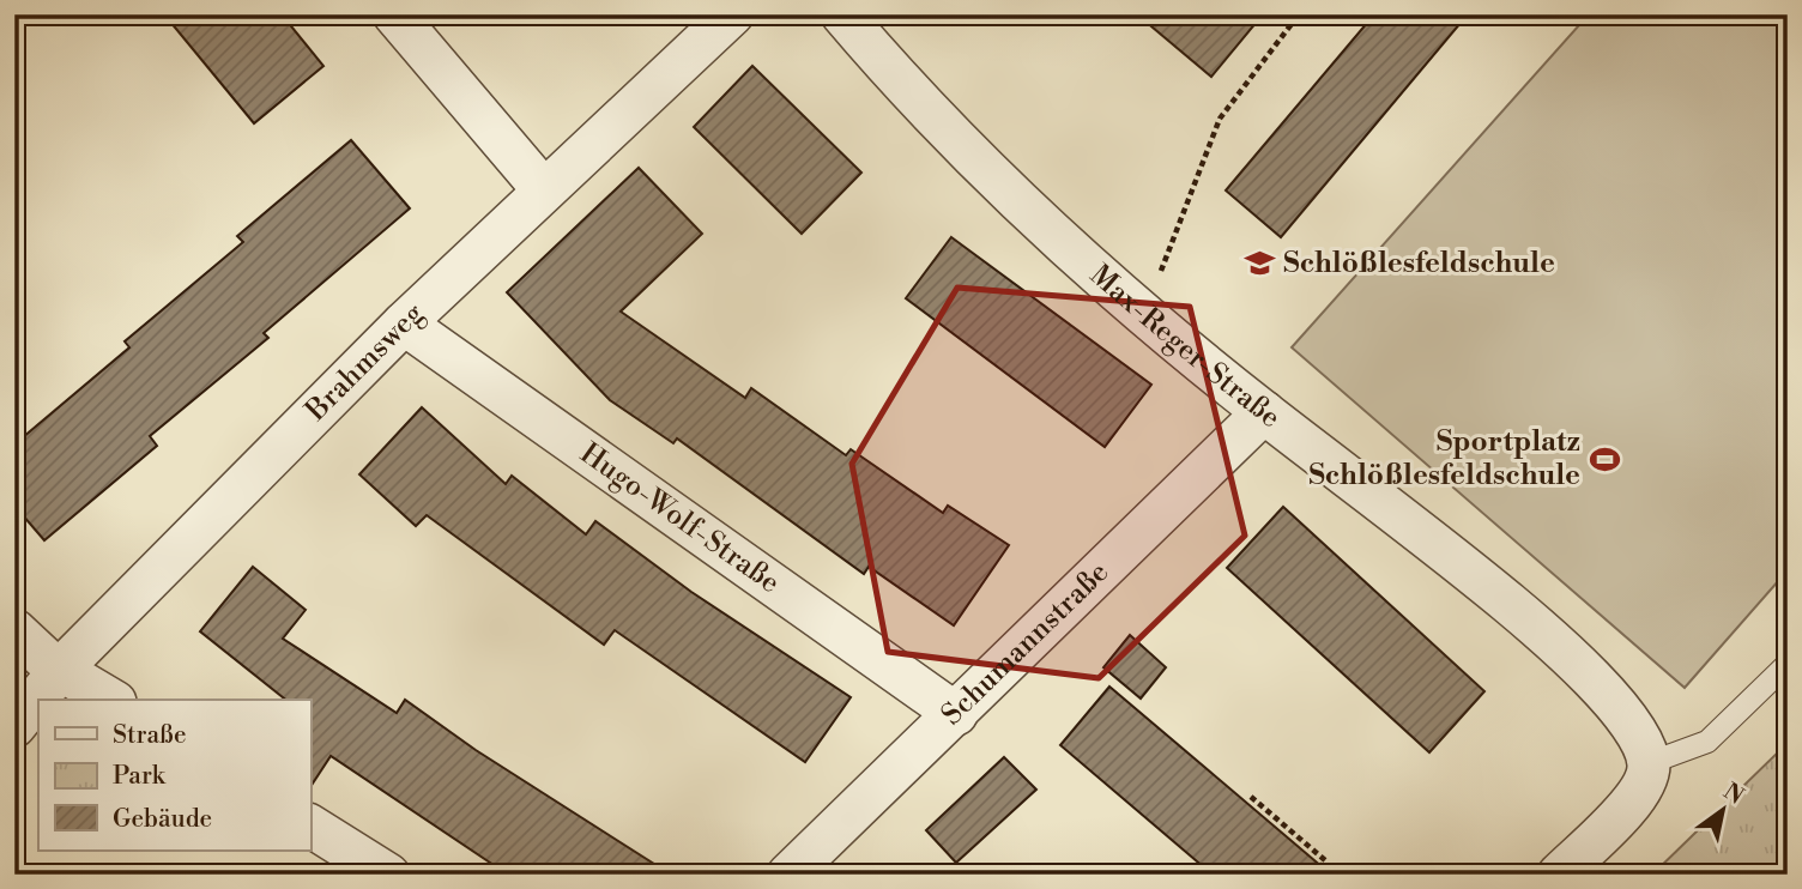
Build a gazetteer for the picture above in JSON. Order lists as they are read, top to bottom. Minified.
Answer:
{"streets":{"street":["Max-Reger-Straße","Brahmsweg","Hugo-Wolf-Straße","Schumannstraße"]},"crossings":[["Max-Reger-Straße","Schumannstraße"],["Brahmsweg","Hugo-Wolf-Straße"],["Hugo-Wolf-Straße","Schumannstraße"]],"places":{"school or university":["Schlößlesfeldschule"],"sports":["Sportplatz Schlößlesfeldschule"]},"legend":["Straße","Park","Gebäude"],"north":"top right"}
